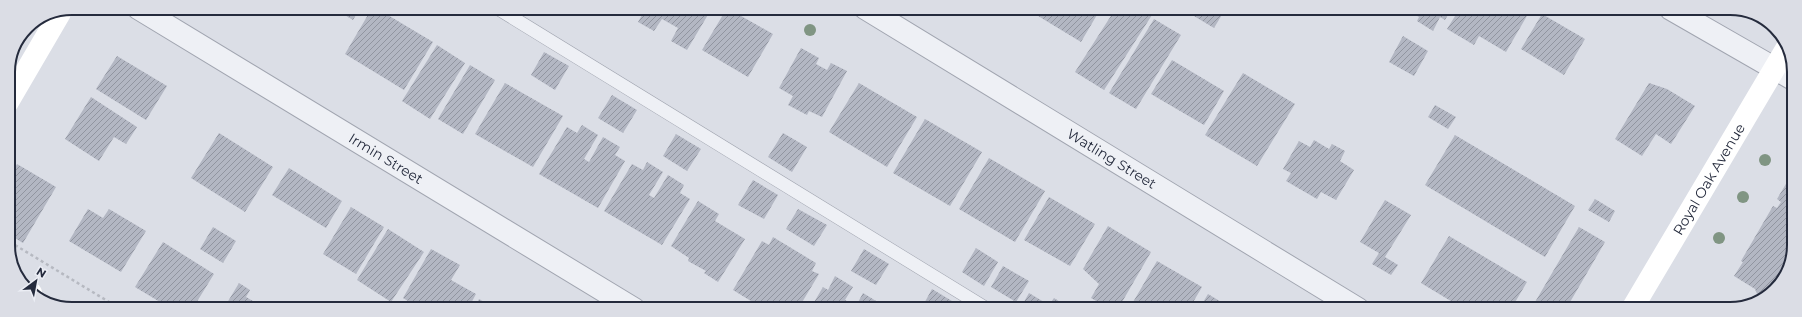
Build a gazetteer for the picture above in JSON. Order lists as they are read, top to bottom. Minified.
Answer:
{"streets":{"street":["Irmin Street","Watling Street","Royal Oak Avenue"]},"north":"top right"}
